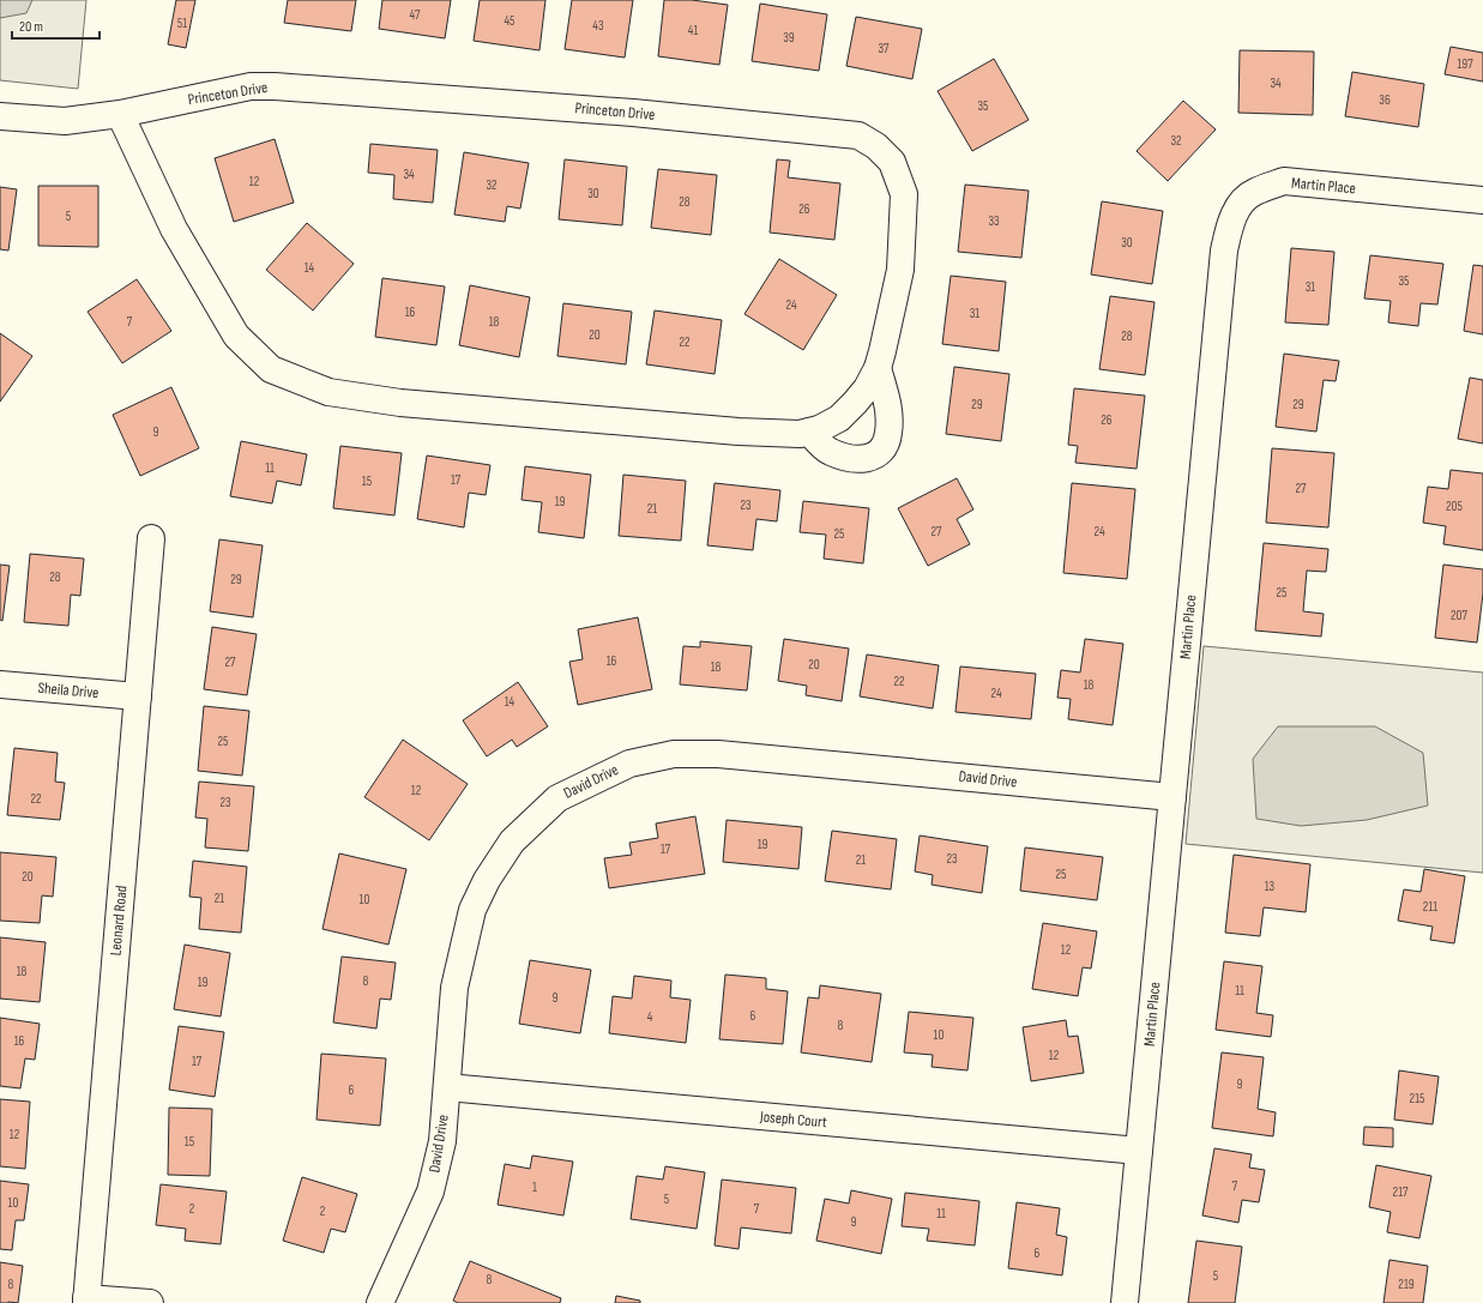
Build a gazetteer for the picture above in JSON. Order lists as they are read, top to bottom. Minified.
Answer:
{"streets":{"street":["Princeton Drive","Martin Place","Sheila Drive","David Drive","Leonard Road","Joseph Court"]},"crossings":[["Martin Place","David Drive"],["Martin Place","Joseph Court"],["Sheila Drive","Leonard Road"],["David Drive","Joseph Court"]],"house_numbers":["47","45","51","43","41","39","37","197","34","36","35","32","34","12","32","30","28","26","5","33","30","14","35","31","24","16","31","7","18","20","28","22","29","29","26","9","11","17","15","27","19","23","205","21","27","24","25","28","29","25","207","16","27","20","18","22","18","24","14","25","12","22","23","19","17","23","21","25","20","13","21","10","211","12","18","8","19","11","9","6","4","8","10","16","12","17","9","6","215","12","15","7","1","217","5","10","2","7","2","11","9","6","5","8","8","219"],"scale_bar":"20 m"}
